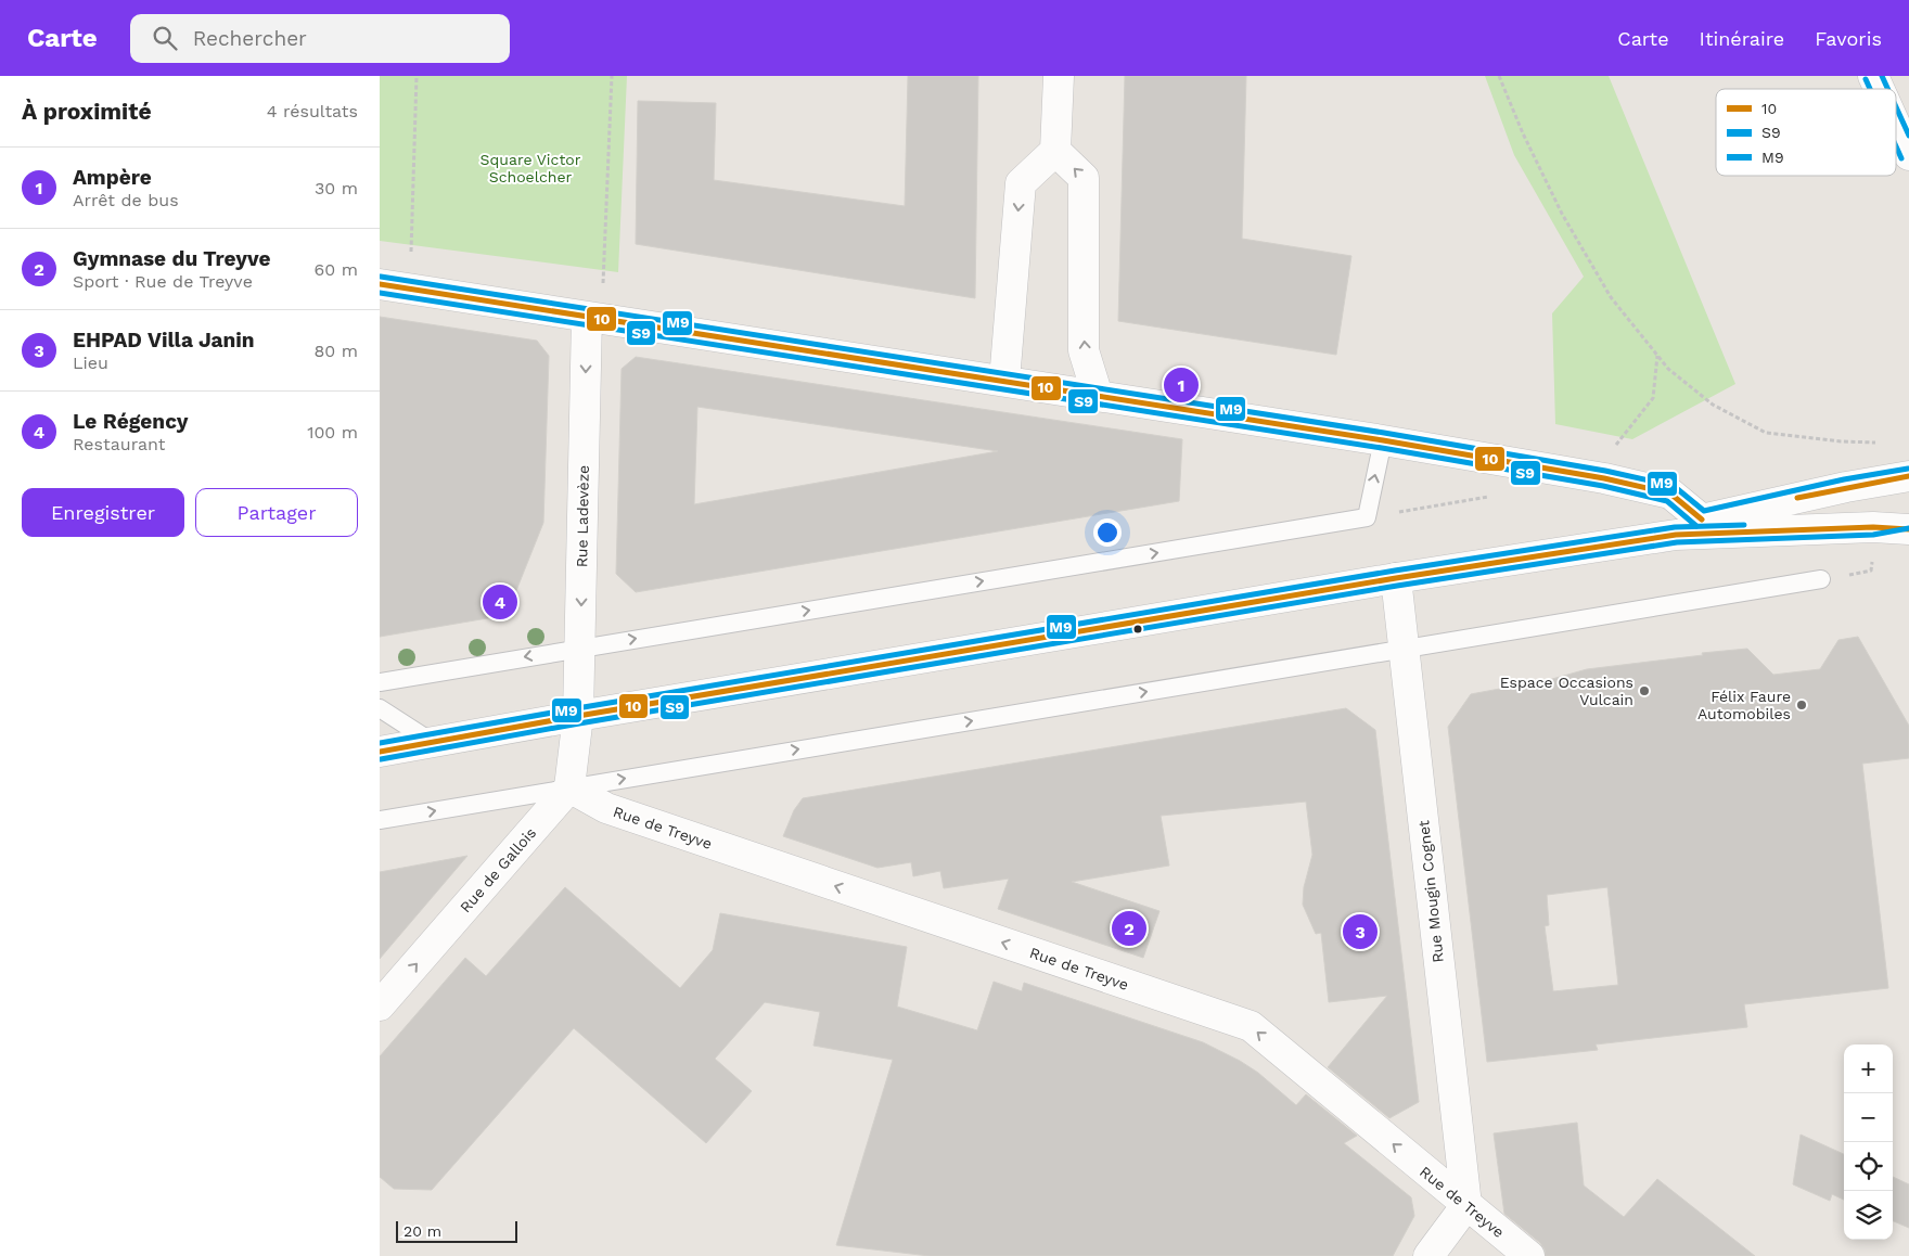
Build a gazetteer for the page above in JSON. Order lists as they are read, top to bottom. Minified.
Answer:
{"streets":{"street":["Rue Ladevèze","Rue de Treyve","Rue de Gallois","Rue Mougin Cognet"]},"crossings":[["Rue de Treyve","Rue de Gallois"],["Rue de Treyve","Rue Mougin Cognet"]],"one_way":["Rue Ladevèze","Rue de Treyve","Rue de Gallois"],"parks":["Square Victor Schoelcher"],"places":["Espace Occasions Vulcain","Félix Faure Automobiles"],"lines":["transit line M9","transit line S9","transit line 10"],"legend":["10","S9","M9"],"scale_bar":"20 m","page":{"header":"Carte","search":"Rechercher","nav":["Carte","Itinéraire","Favoris"],"heading":["À proximité","4 résultats"],"list":[{"mark":"1","name":"Ampère","note":"Arrêt de bus","value":"30 m"},{"mark":"2","name":"Gymnase du Treyve","note":"Sport · Rue de Treyve","value":"60 m"},{"mark":"3","name":"EHPAD Villa Janin","note":"Lieu","value":"80 m"},{"mark":"4","name":"Le Régency","note":"Restaurant","value":"100 m"}],"pins":["1","4","2","3"],"buttons":["Enregistrer","Partager"],"map_buttons":["+","−"],"scale":"20 m"}}
